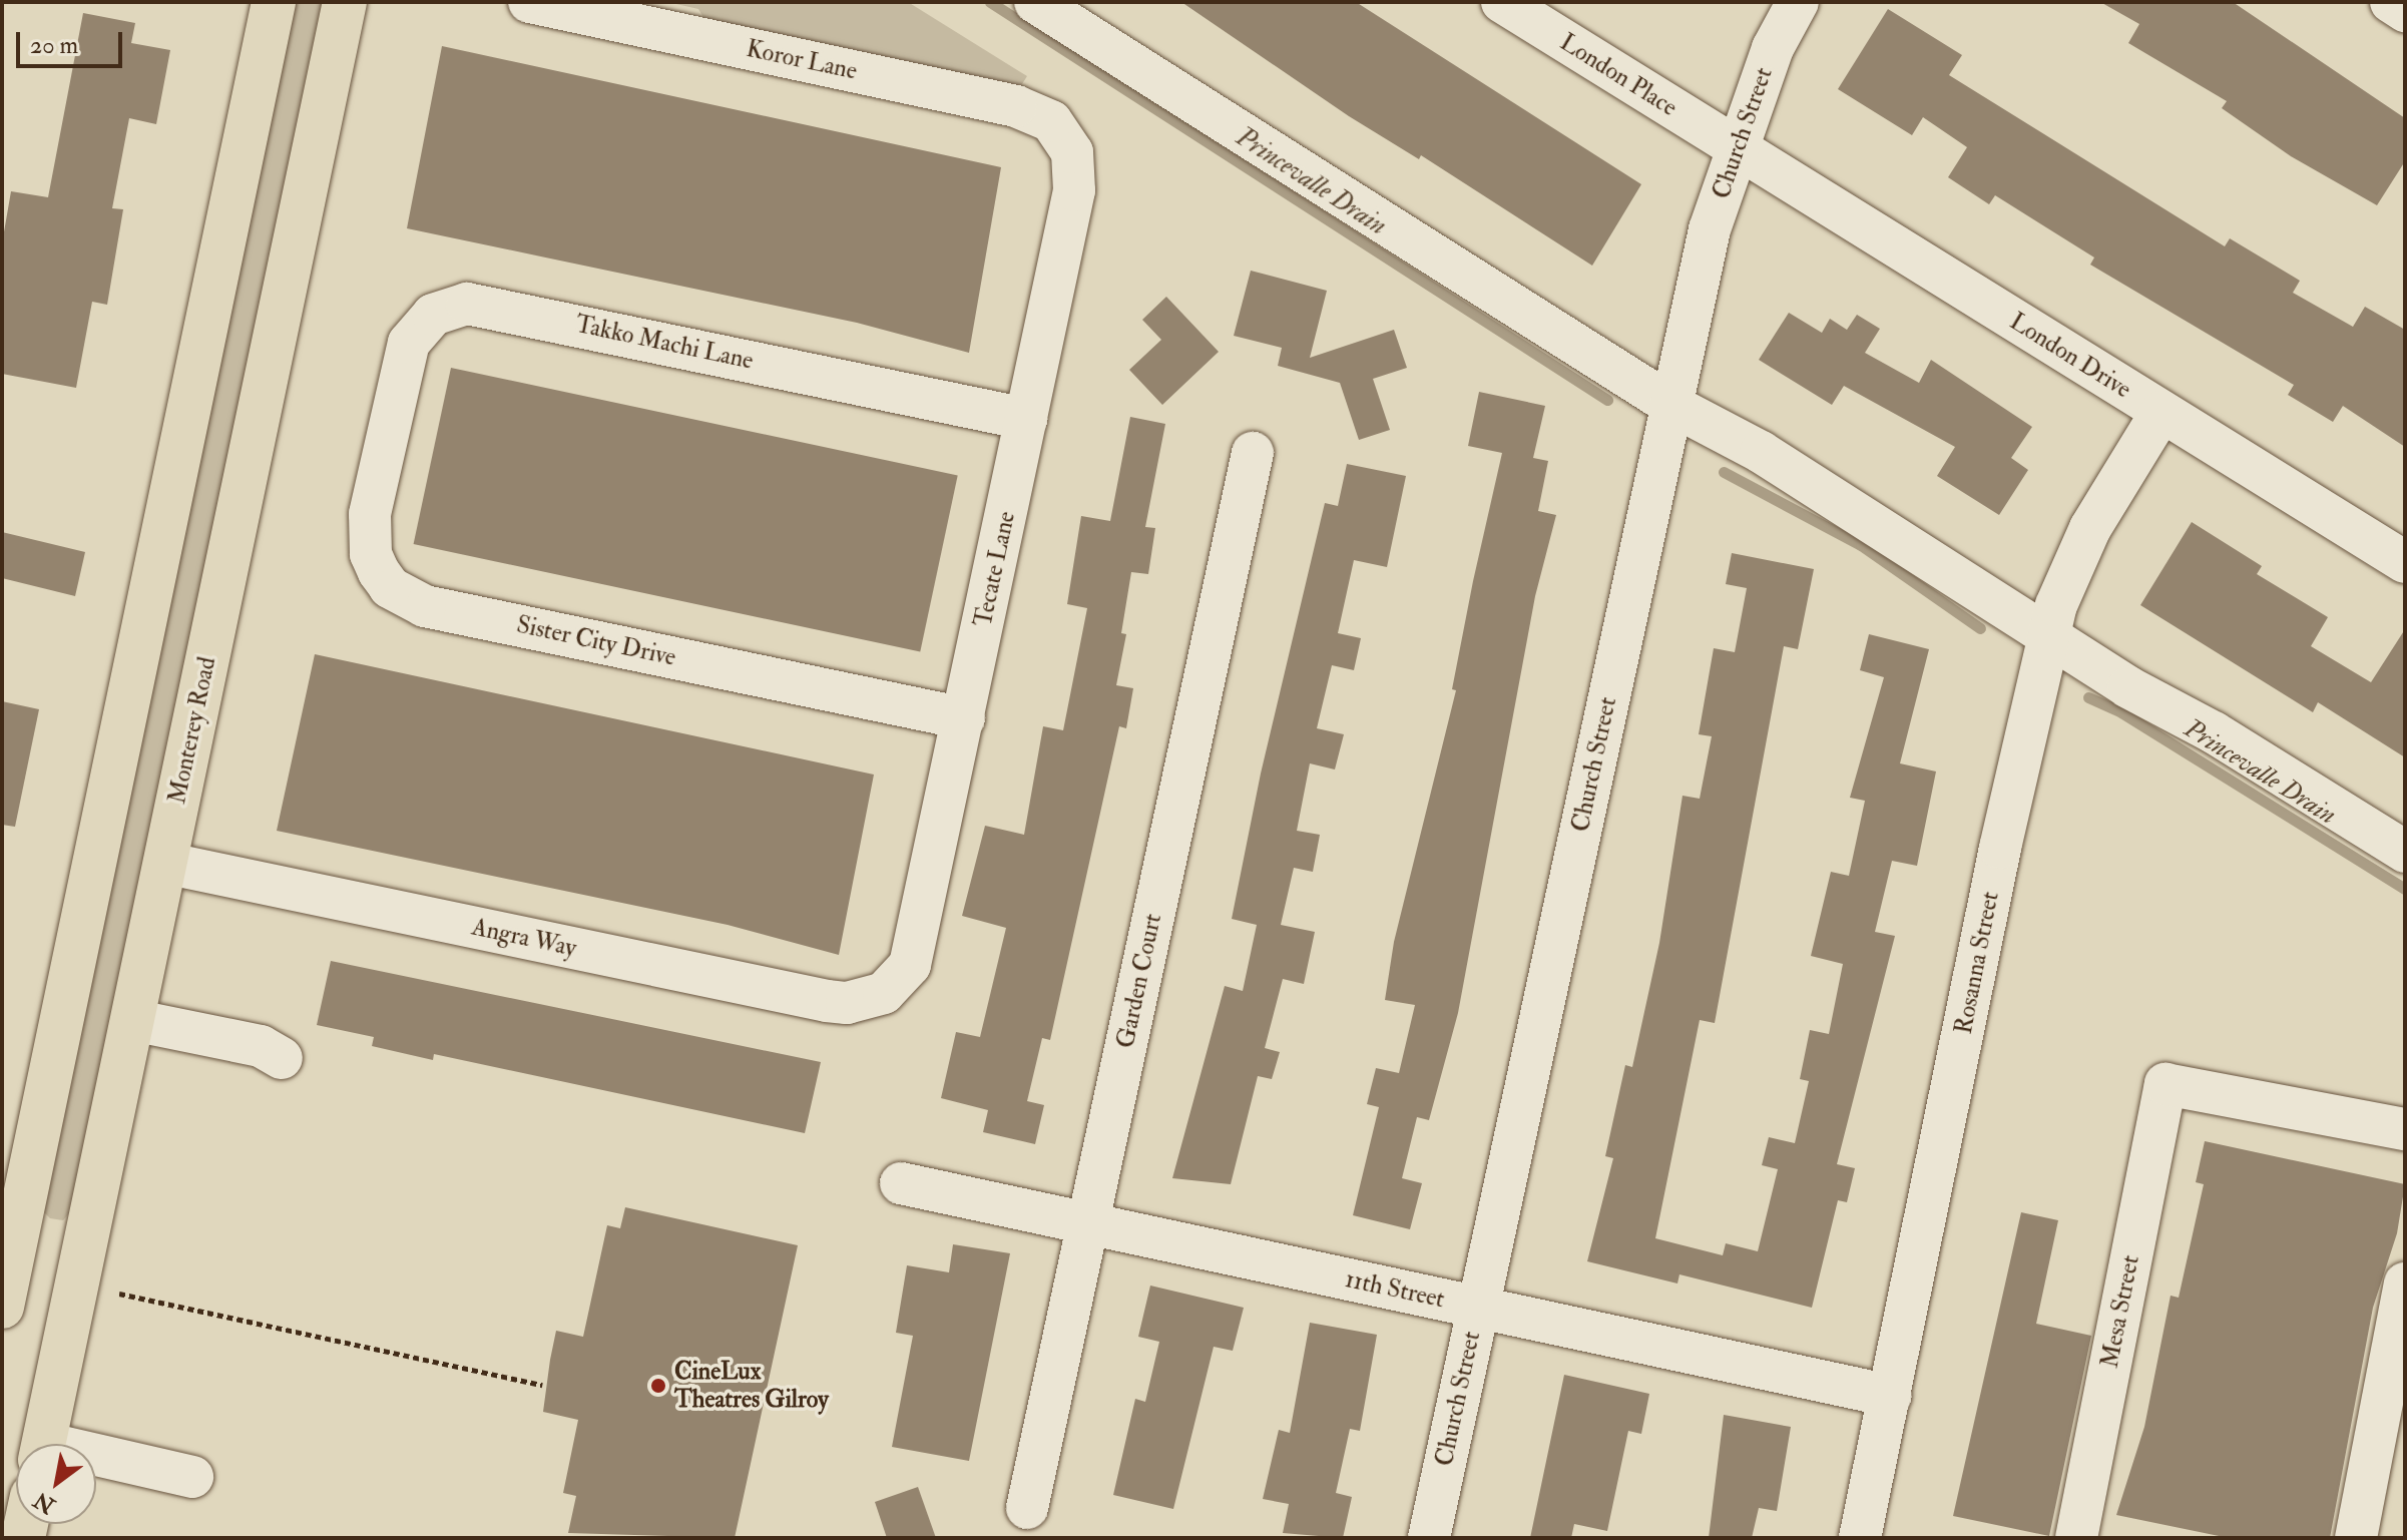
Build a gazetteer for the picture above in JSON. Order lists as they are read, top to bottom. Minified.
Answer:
{"streets":{"main road":["Monterey Road"],"street":["Koror Lane","London Place","Church Street","Takko Machi Lane","London Drive","Tecate Lane","Sister City Drive","Angra Way","Rosanna Street","Garden Court","11th Street","Mesa Street"]},"crossings":[["Koror Lane","Tecate Lane"],["London Place","Church Street"],["London Place","London Drive"],["Church Street","London Drive"],["Church Street","11th Street"],["Takko Machi Lane","Tecate Lane"],["Takko Machi Lane","Sister City Drive"],["London Drive","Rosanna Street"],["Tecate Lane","Sister City Drive"],["Tecate Lane","Angra Way"],["Monterey Road","Angra Way"],["Rosanna Street","11th Street"],["Garden Court","11th Street"]],"water":["Princevalle Drain"],"places":["CineLux Theatres Gilroy"],"scale_bar":"20 m","north":"bottom left"}
